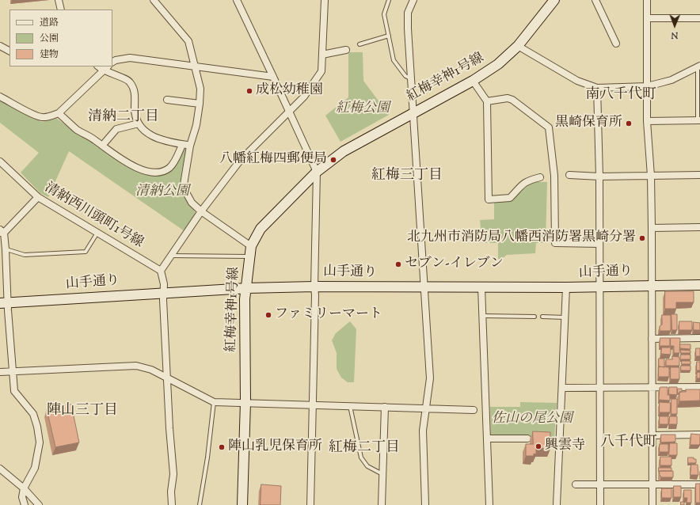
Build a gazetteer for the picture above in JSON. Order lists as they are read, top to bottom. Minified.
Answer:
{"streets":{"street":["紅梅幸神1号線","清納西川頭町1号線","山手通り"]},"crossings":[["紅梅幸神1号線","山手通り"]],"districts":["南八千代町","清納二丁目","紅梅三丁目","陣山三丁目","八千代町","紅梅二丁目"],"parks":["紅梅公園","清納公園","佐山の尾公園"],"places":["成松幼稚園","黒崎保育所","八幡紅梅四郵便局","北九州市消防局八幡西消防署黒崎分署","セブン-イレブン","ファミリーマート","興雲寺","陣山乳児保育所"],"legend":["道路","公園","建物"],"north":"bottom"}
